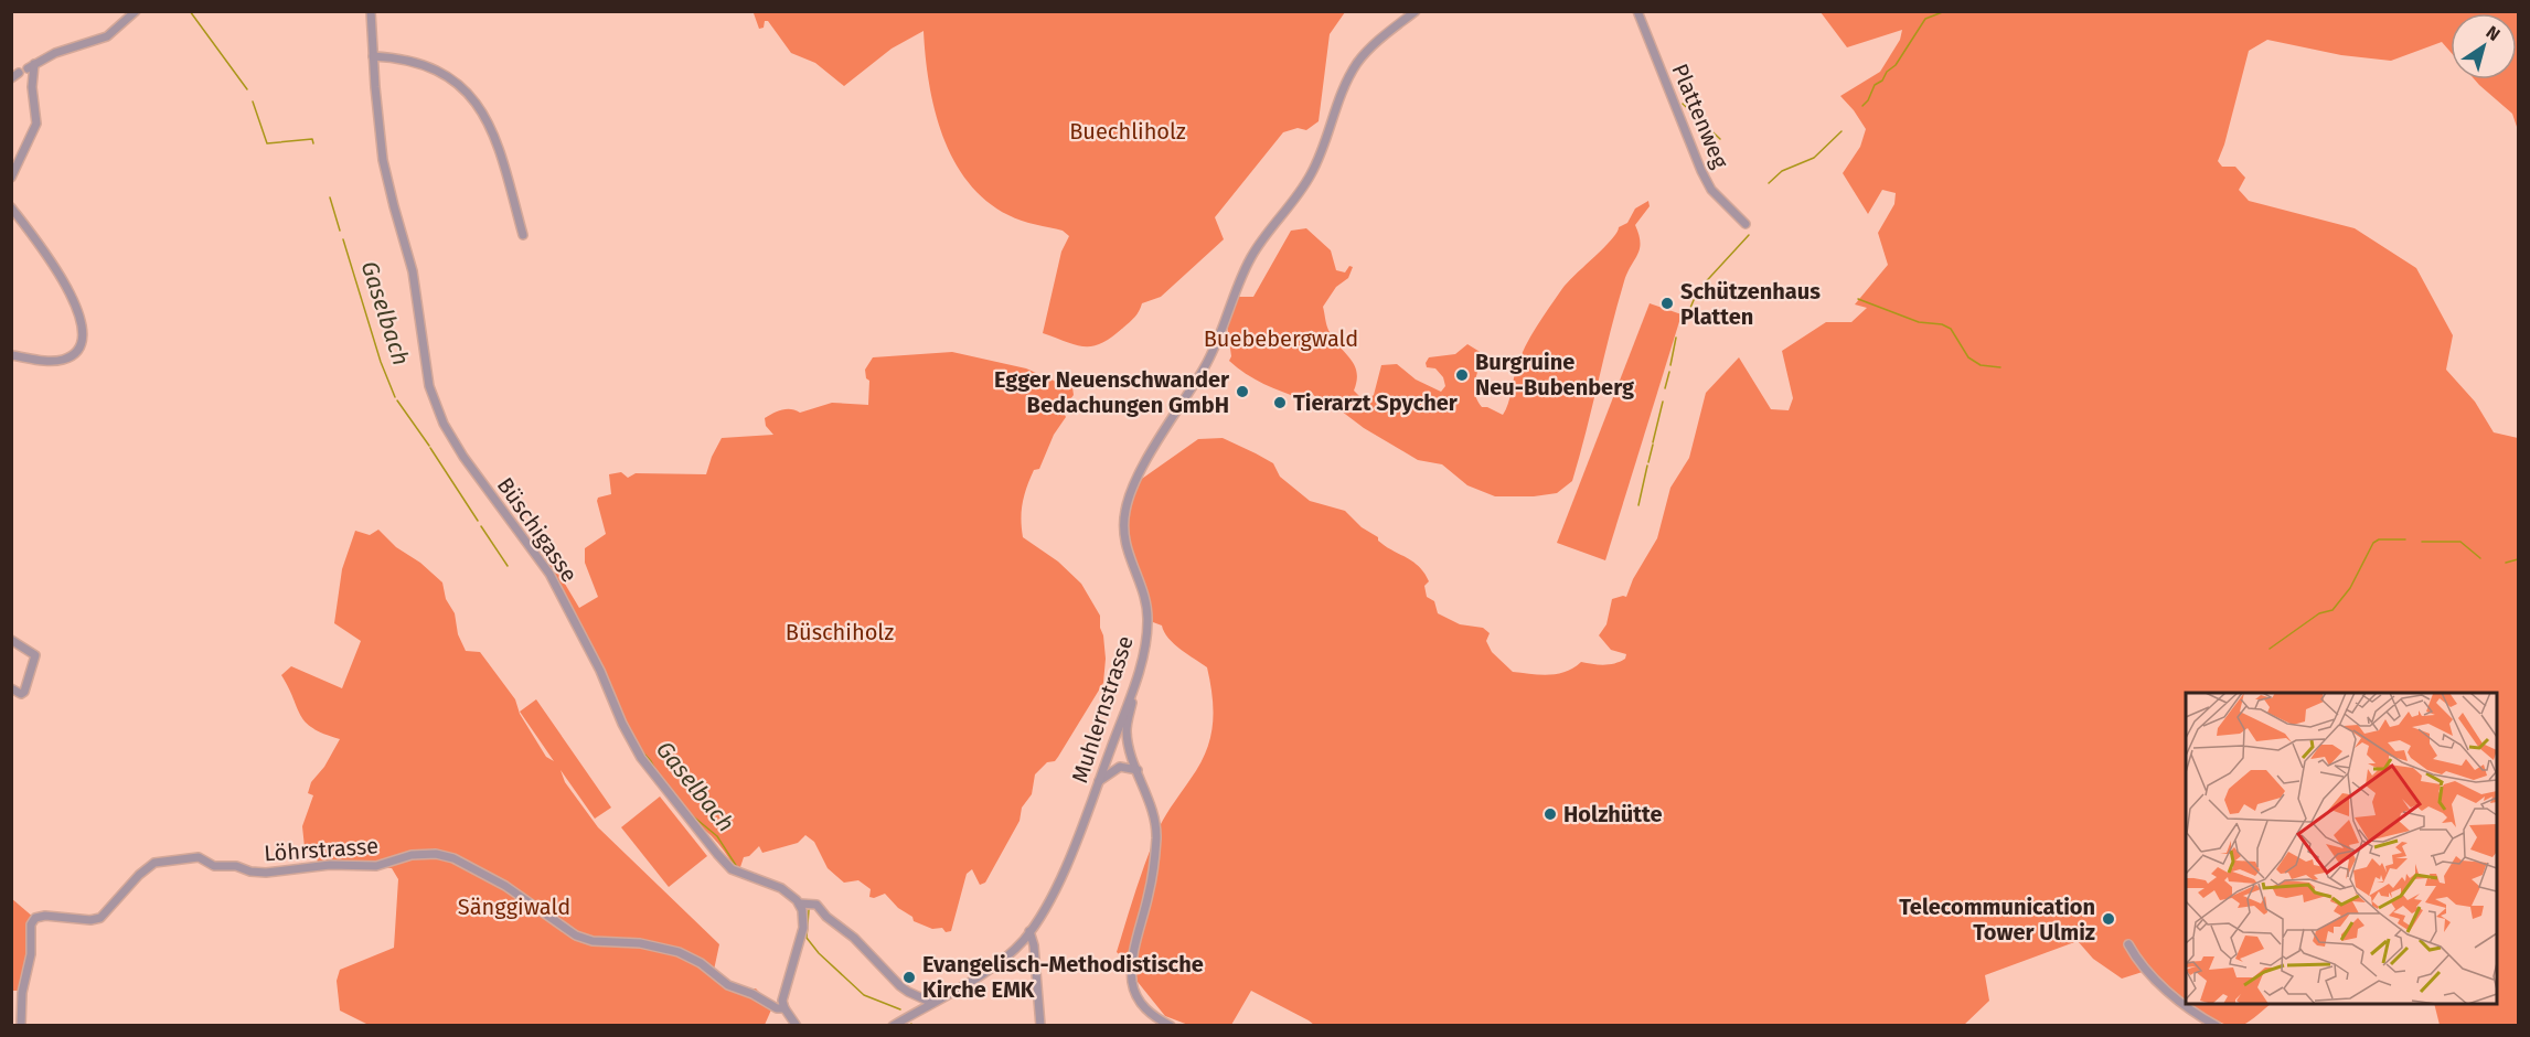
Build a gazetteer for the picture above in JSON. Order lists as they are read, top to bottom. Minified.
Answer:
{"streets":{"street":["Plattenweg","Büschigasse","Muhlernstrasse","Löhrstrasse"]},"crossings":[["Büschigasse","Muhlernstrasse"]],"water":["Gaselbach"],"parks":["Buechliholz","Buebebergwald","Büschiholz","Sänggiwald"],"places":["Schützenhaus Platten","Burgruine Neu-Bubenberg","Egger Neuenschwander Bedachungen GmbH","Tierarzt Spycher","Holzhütte","Telecommunication Tower Ulmiz","Evangelisch-Methodistische Kirche EMK"],"north":"top right"}
